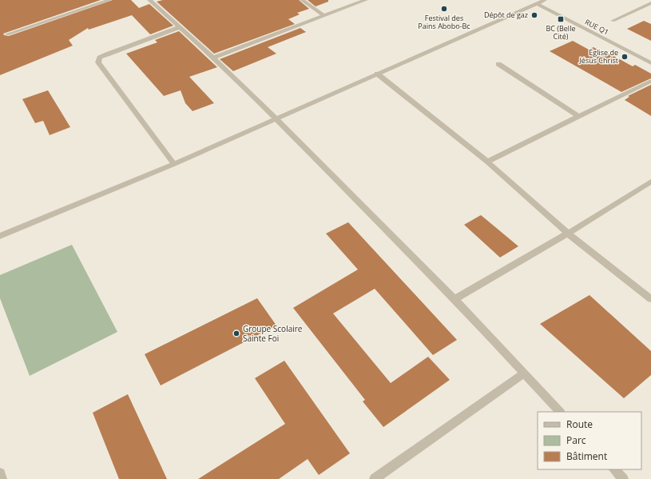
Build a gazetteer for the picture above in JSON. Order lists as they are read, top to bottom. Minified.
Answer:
{"streets":{"street":["RUE Q1"]},"places":{"other":["Festival des Pains Abobo-Bc","Dépôt de gaz","Eglise de Jésus Christ","Groupe Scolaire Sainte Foi"],"transit":["BC (Belle Cité)"]},"legend":["Route","Parc","Bâtiment"]}
